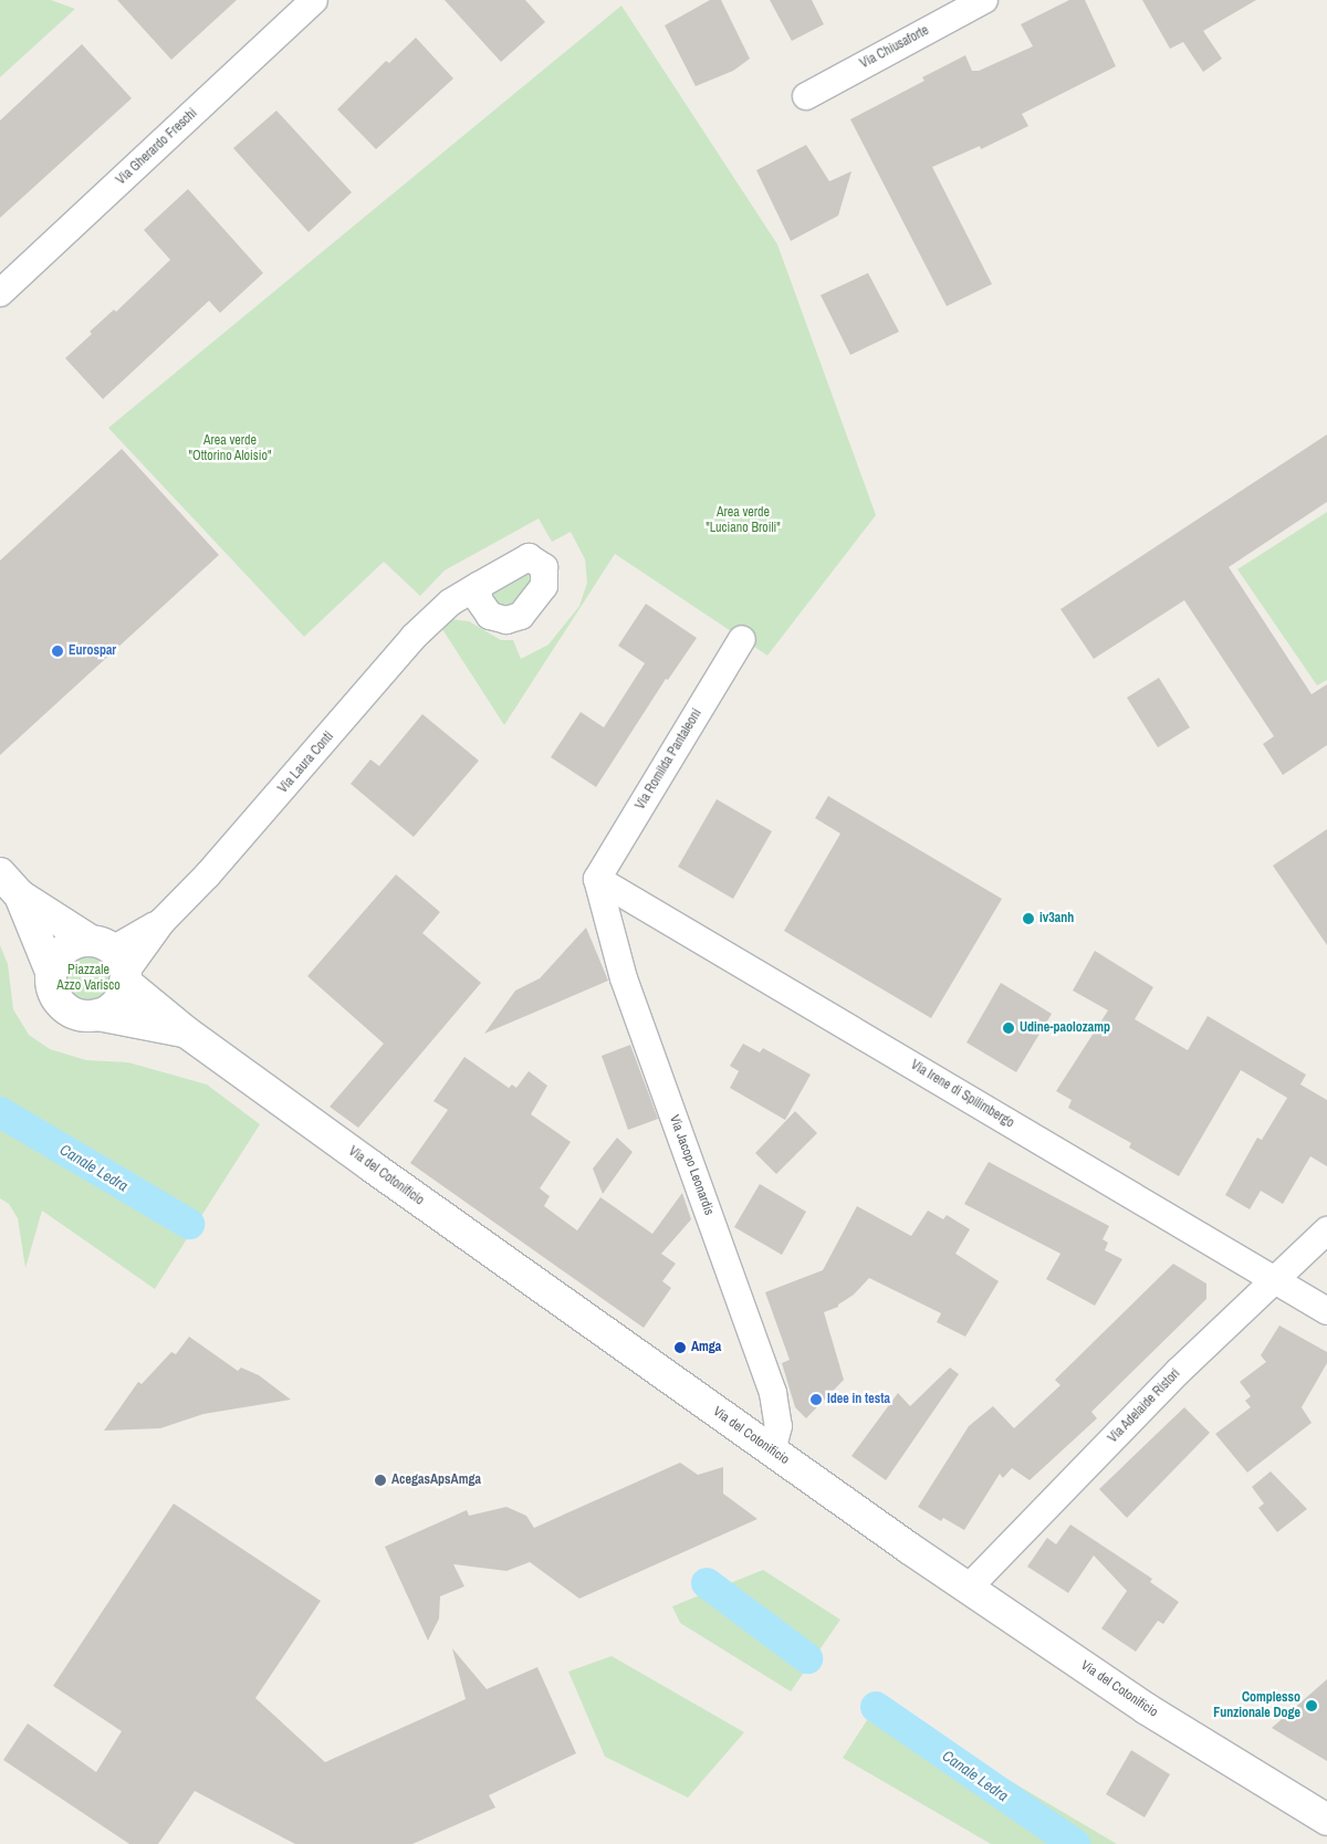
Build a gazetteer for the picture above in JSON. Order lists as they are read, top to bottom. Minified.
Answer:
{"streets":{"main road":["Via del Cotonificio"],"street":["Via Chiusaforte","Via Gherardo Freschi","Via Romilda Pantaleoni","Via Laura Conti","Via Irene di Spilimbergo","Via Jacopo Leonardis","Via Adelaide Ristori"]},"crossings":[["Via Romilda Pantaleoni","Via Irene di Spilimbergo"],["Via Romilda Pantaleoni","Via Jacopo Leonardis"],["Via Laura Conti","Via del Cotonificio"],["Via Irene di Spilimbergo","Via Jacopo Leonardis"],["Via Irene di Spilimbergo","Via Adelaide Ristori"],["Via Jacopo Leonardis","Via del Cotonificio"],["Via del Cotonificio","Via Adelaide Ristori"]],"water":["Canale Ledra"],"parks":["Area verde \"Ottorino Aloisio\"","Area verde \"Luciano Broili\"","Piazzale Azzo Varisco"],"places":["Eurospar","iv3anh","Udine-paolozamp","Amga","Idee in testa","AcegasApsAmga","Complesso Funzionale Doge"]}
